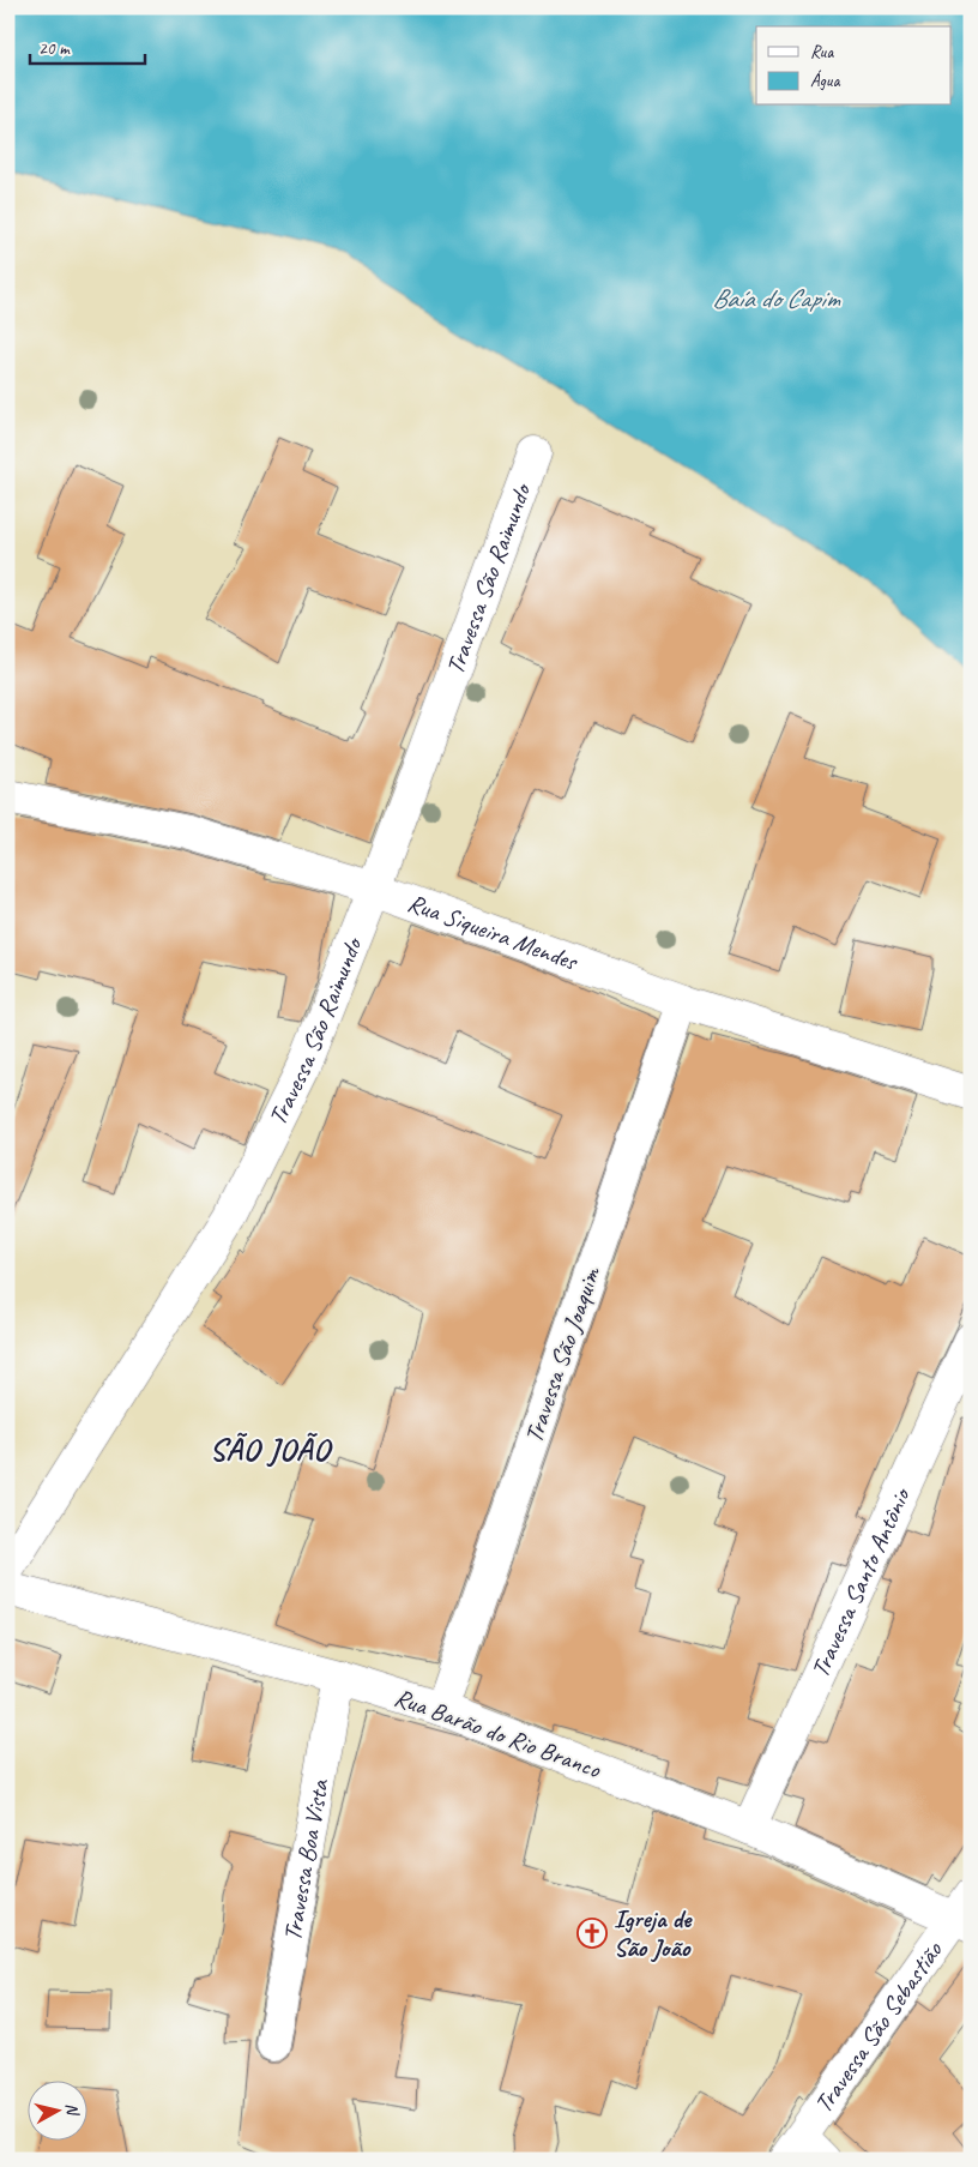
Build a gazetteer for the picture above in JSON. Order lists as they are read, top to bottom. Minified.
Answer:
{"streets":{"street":["Travessa São Raimundo","Rua Siqueira Mendes","Travessa São Joaquim","Travessa Santo Antônio","Rua Barão do Rio Branco","Travessa Boa Vista","Travessa São Sebastião"]},"crossings":[["Travessa São Raimundo","Rua Siqueira Mendes"],["Rua Siqueira Mendes","Travessa São Joaquim"],["Travessa São Joaquim","Rua Barão do Rio Branco"],["Travessa Santo Antônio","Rua Barão do Rio Branco"],["Rua Barão do Rio Branco","Travessa Boa Vista"],["Rua Barão do Rio Branco","Travessa São Sebastião"]],"districts":["SÃO JOÃO"],"water":["Baía do Capim"],"places":{"church":["Igreja de São João"]},"legend":["Rua","Água"],"scale_bar":"20 m","north":"right"}
